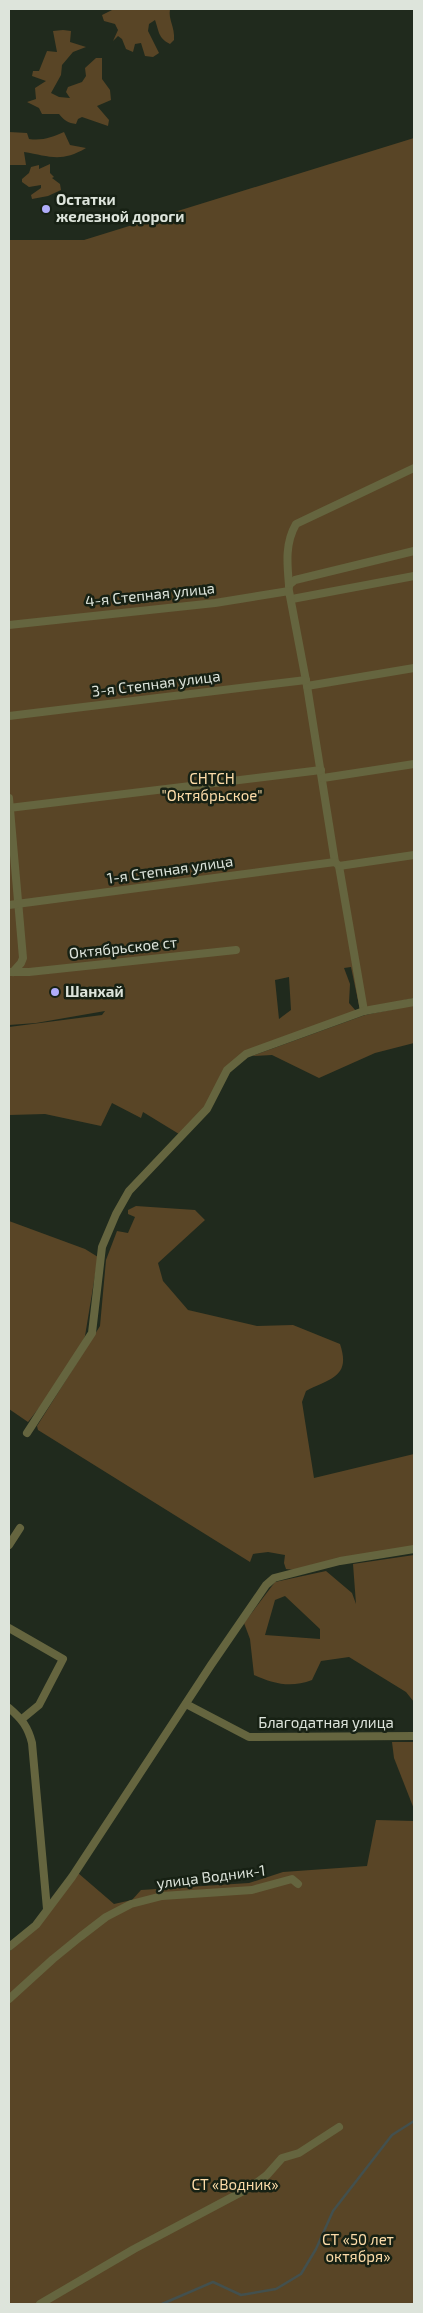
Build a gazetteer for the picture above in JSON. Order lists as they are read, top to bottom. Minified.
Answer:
{"streets":{"street":["4-я Степная улица","3-я Степная улица","1-я Степная улица","Октябрьское ст","Благодатная улица","улица Водник-1"]},"crossings":[["1-я Степная улица","Октябрьское ст"]],"parks":["СНТСН \"Октябрьское\"","СТ «Водник»","СТ «50 лет октября»"],"places":["Остатки железной дороги","Шанхай"]}
